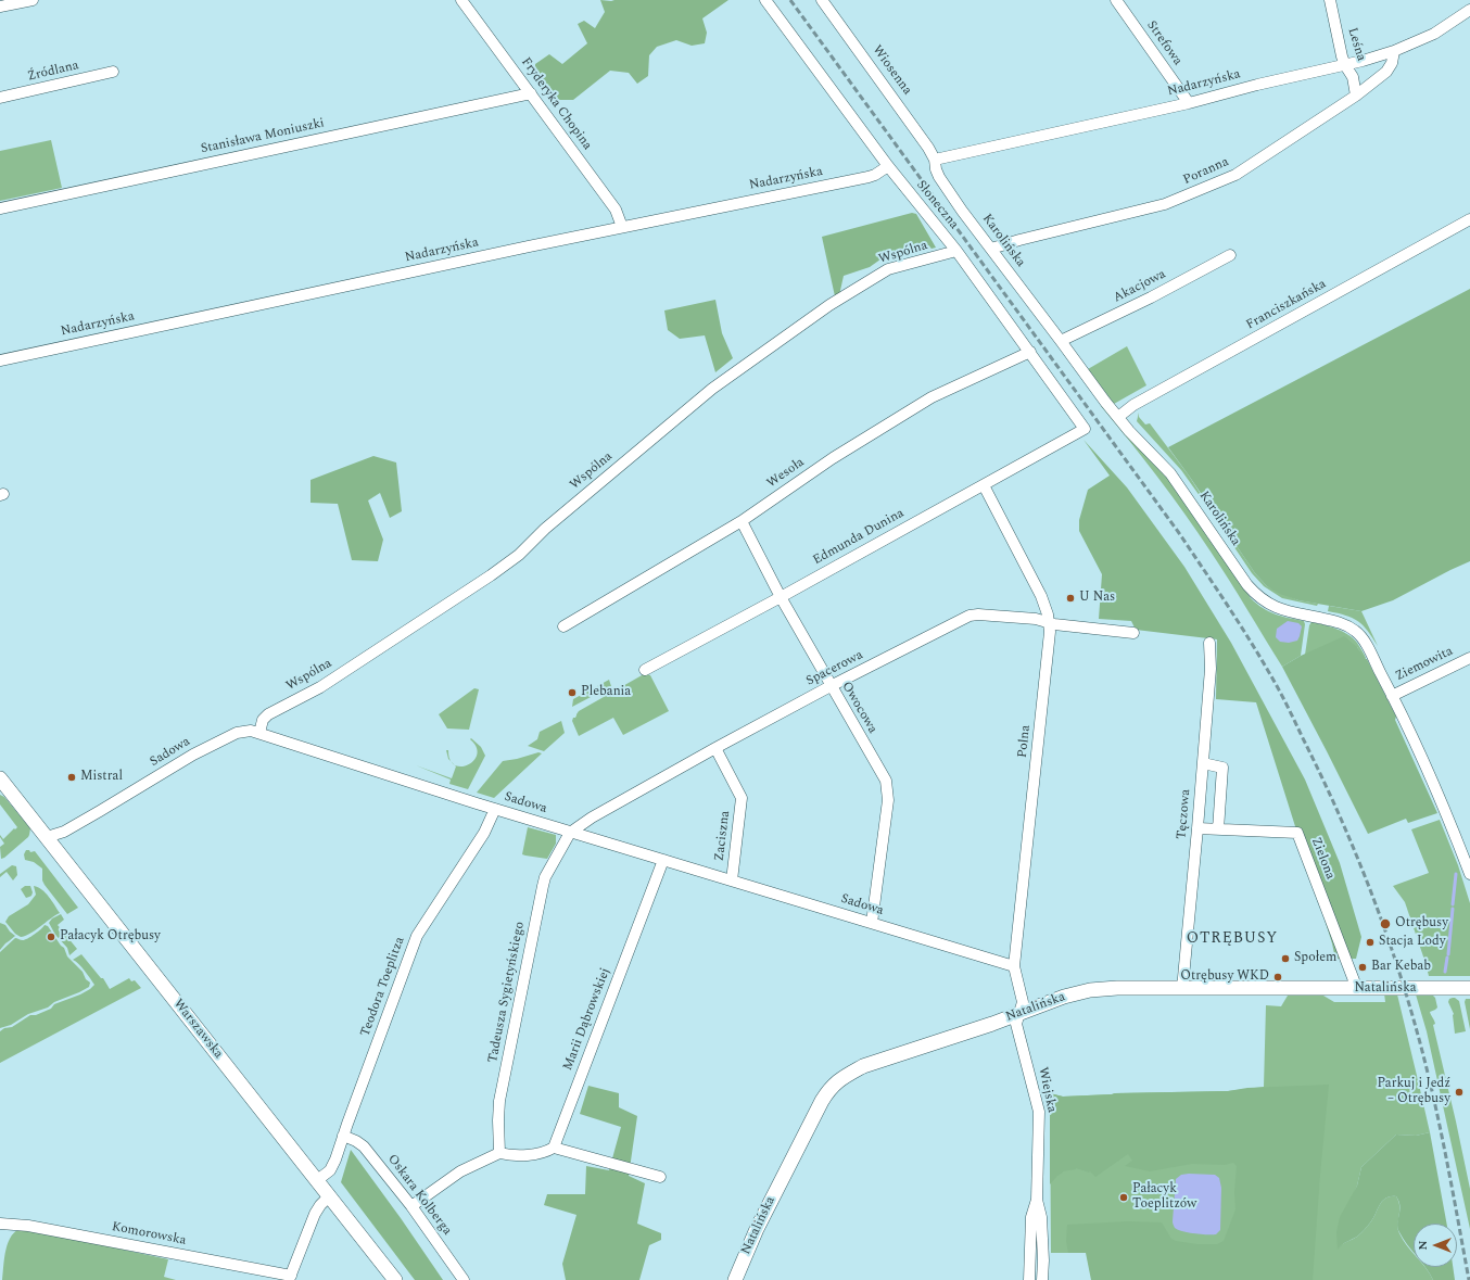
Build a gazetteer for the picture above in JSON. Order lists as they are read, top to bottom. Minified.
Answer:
{"streets":{"main road":["Natalińska","Warszawska"],"street":["Strefowa","Leśna","Wiosenna","Źródlana","Nadarzyńska","Fryderyka Chopina","Stanisława Moniuszki","Poranna","Słoneczna","Karolińska","Wspólna","Akacjowa","Franciszkańska","Wesoła","Edmunda Dunina","Ziemowita","Spacerowa","Owocowa","Polna","Sadowa","Tęczowa","Zaciszna","Zielona","Teodora Toeplitza","Tadeusza Sygietyńskiego","Marii Dąbrowskiej","Wiejska","Oskara Kolberga","Komorowska"]},"crossings":[["Strefowa","Nadarzyńska"],["Leśna","Nadarzyńska"],["Leśna","Poranna"],["Wiosenna","Nadarzyńska"],["Wiosenna","Karolińska"],["Nadarzyńska","Fryderyka Chopina"],["Nadarzyńska","Poranna"],["Nadarzyńska","Słoneczna"],["Nadarzyńska","Karolińska"],["Fryderyka Chopina","Stanisława Moniuszki"],["Poranna","Karolińska"],["Słoneczna","Wspólna"],["Słoneczna","Wesoła"],["Słoneczna","Edmunda Dunina"],["Karolińska","Akacjowa"],["Karolińska","Franciszkańska"],["Karolińska","Ziemowita"],["Wspólna","Sadowa"],["Wesoła","Owocowa"],["Edmunda Dunina","Owocowa"],["Edmunda Dunina","Polna"],["Spacerowa","Owocowa"],["Spacerowa","Polna"],["Spacerowa","Sadowa"],["Spacerowa","Zaciszna"],["Spacerowa","Tadeusza Sygietyńskiego"],["Owocowa","Sadowa"],["Polna","Sadowa"],["Polna","Natalińska"],["Polna","Wiejska"],["Sadowa","Zaciszna"],["Sadowa","Teodora Toeplitza"],["Sadowa","Tadeusza Sygietyńskiego"],["Sadowa","Marii Dąbrowskiej"],["Sadowa","Warszawska"],["Tęczowa","Zielona"],["Tęczowa","Natalińska"],["Zielona","Natalińska"],["Teodora Toeplitza","Warszawska"],["Teodora Toeplitza","Oskara Kolberga"],["Natalińska","Wiejska"]],"districts":["OTRĘBUSY"],"places":["U Nas","Plebania","Mistral","Otrębusy","Pałacyk Otrębusy","Stacja Lody","Społem","Bar Kebab","Otrębusy WKD","Parkuj i Jedź – Otrębusy","Pałacyk Toeplitzów"],"north":"left"}
